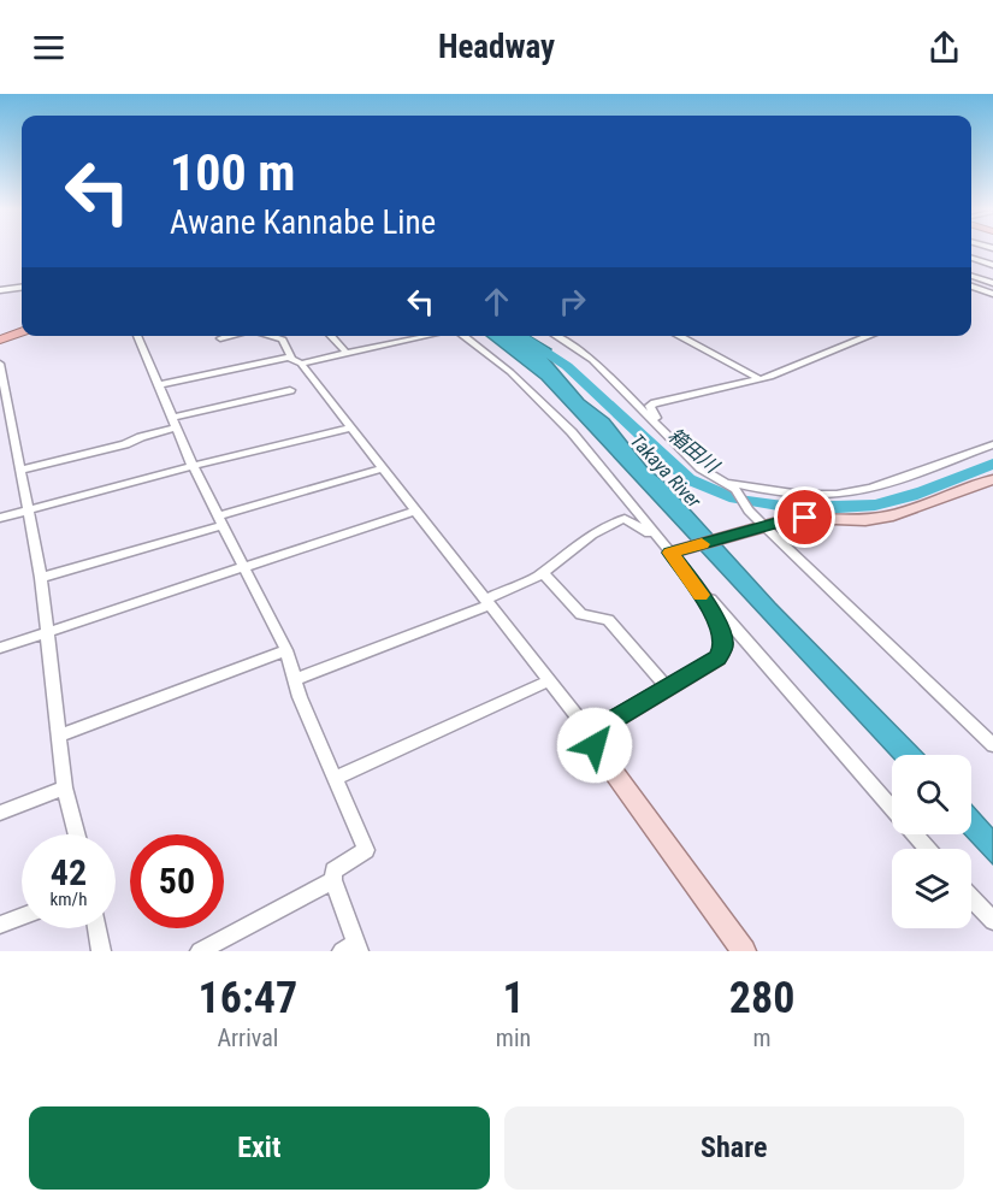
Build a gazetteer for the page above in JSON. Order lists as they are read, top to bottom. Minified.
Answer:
{"water":["箱田川","Takaya River"],"page":{"header":"Headway","turn":["100 m","Awane Kannabe Line"],"speed":"42 km/h","limit":"50","eta":["16:47","Arrival","1","min","280","m"],"buttons":["Exit","Share"]}}
